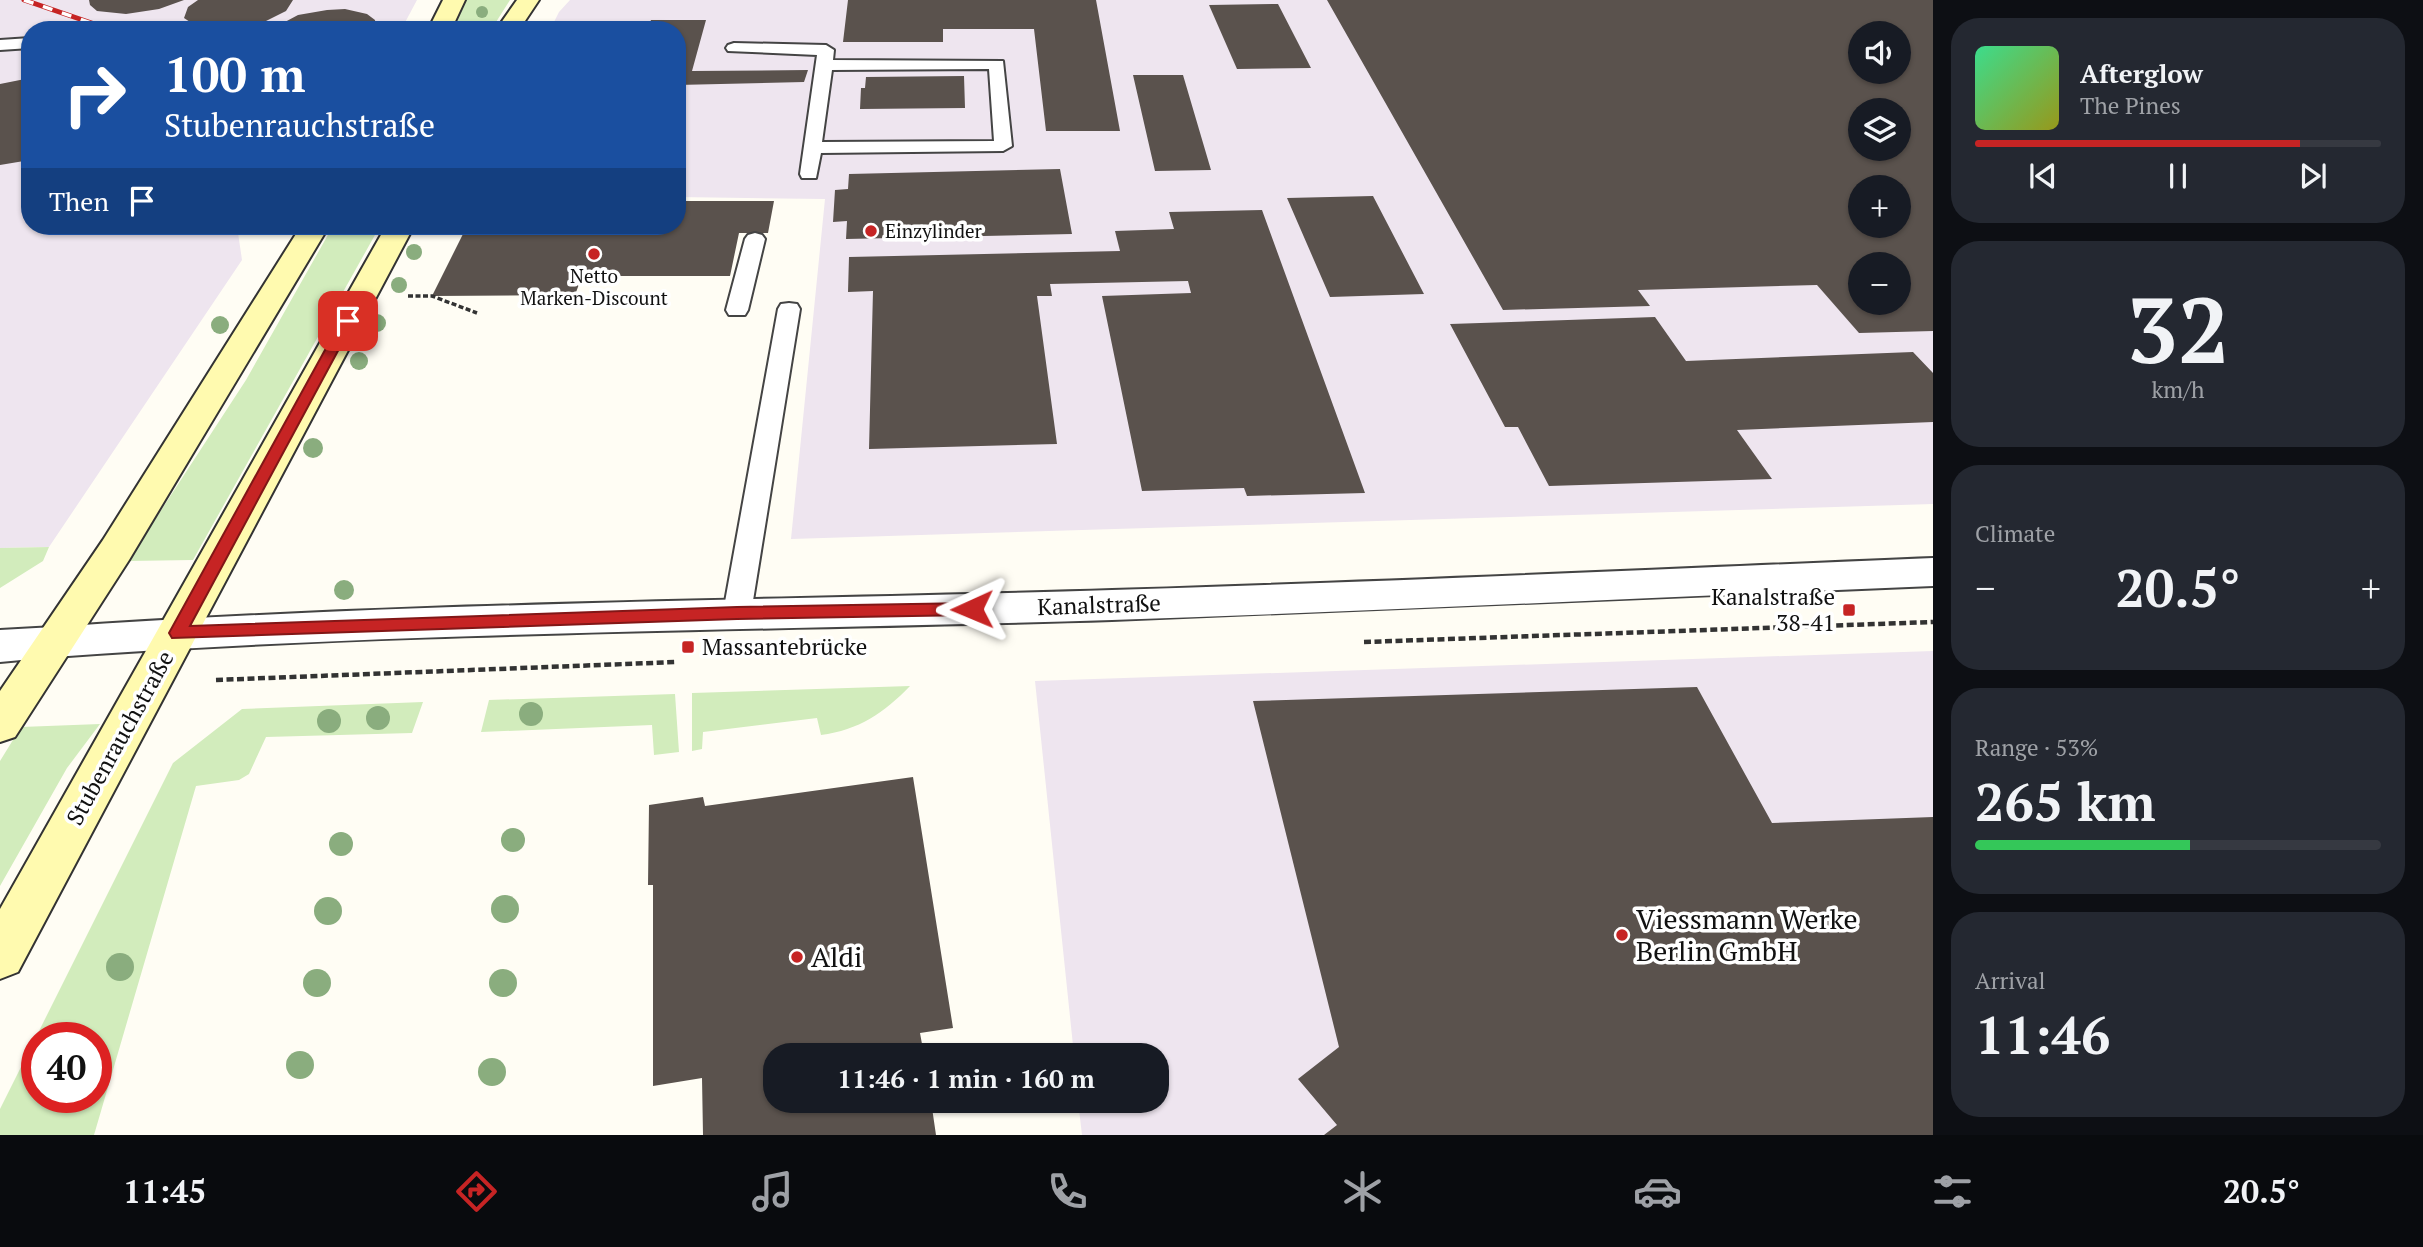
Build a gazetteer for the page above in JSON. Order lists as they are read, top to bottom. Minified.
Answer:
{"streets":{"main road":["Stubenrauchstraße"],"street":["Kanalstraße"]},"crossings":[["Kanalstraße","Stubenrauchstraße"]],"places":{"other":["Einzylinder","Netto Marken-Discount","Viessmann Werke Berlin GmbH","Aldi"],"transit":["Kanalstraße 38-41","Massantebrücke"]},"page":{"map_buttons":["+","−"],"turn":["100 m","Stubenrauchstraße"],"song":["Afterglow","The Pines"],"then":"Then","tile":[["32","km/h"],"Climate",["Range · 53%","265 km"],["Arrival","11:46"]],"heat":["−","20.5°","+"],"limit":"40","trip":"11:46 · 1 min · 160 m","tabs":["11:45","20.5°"]}}
